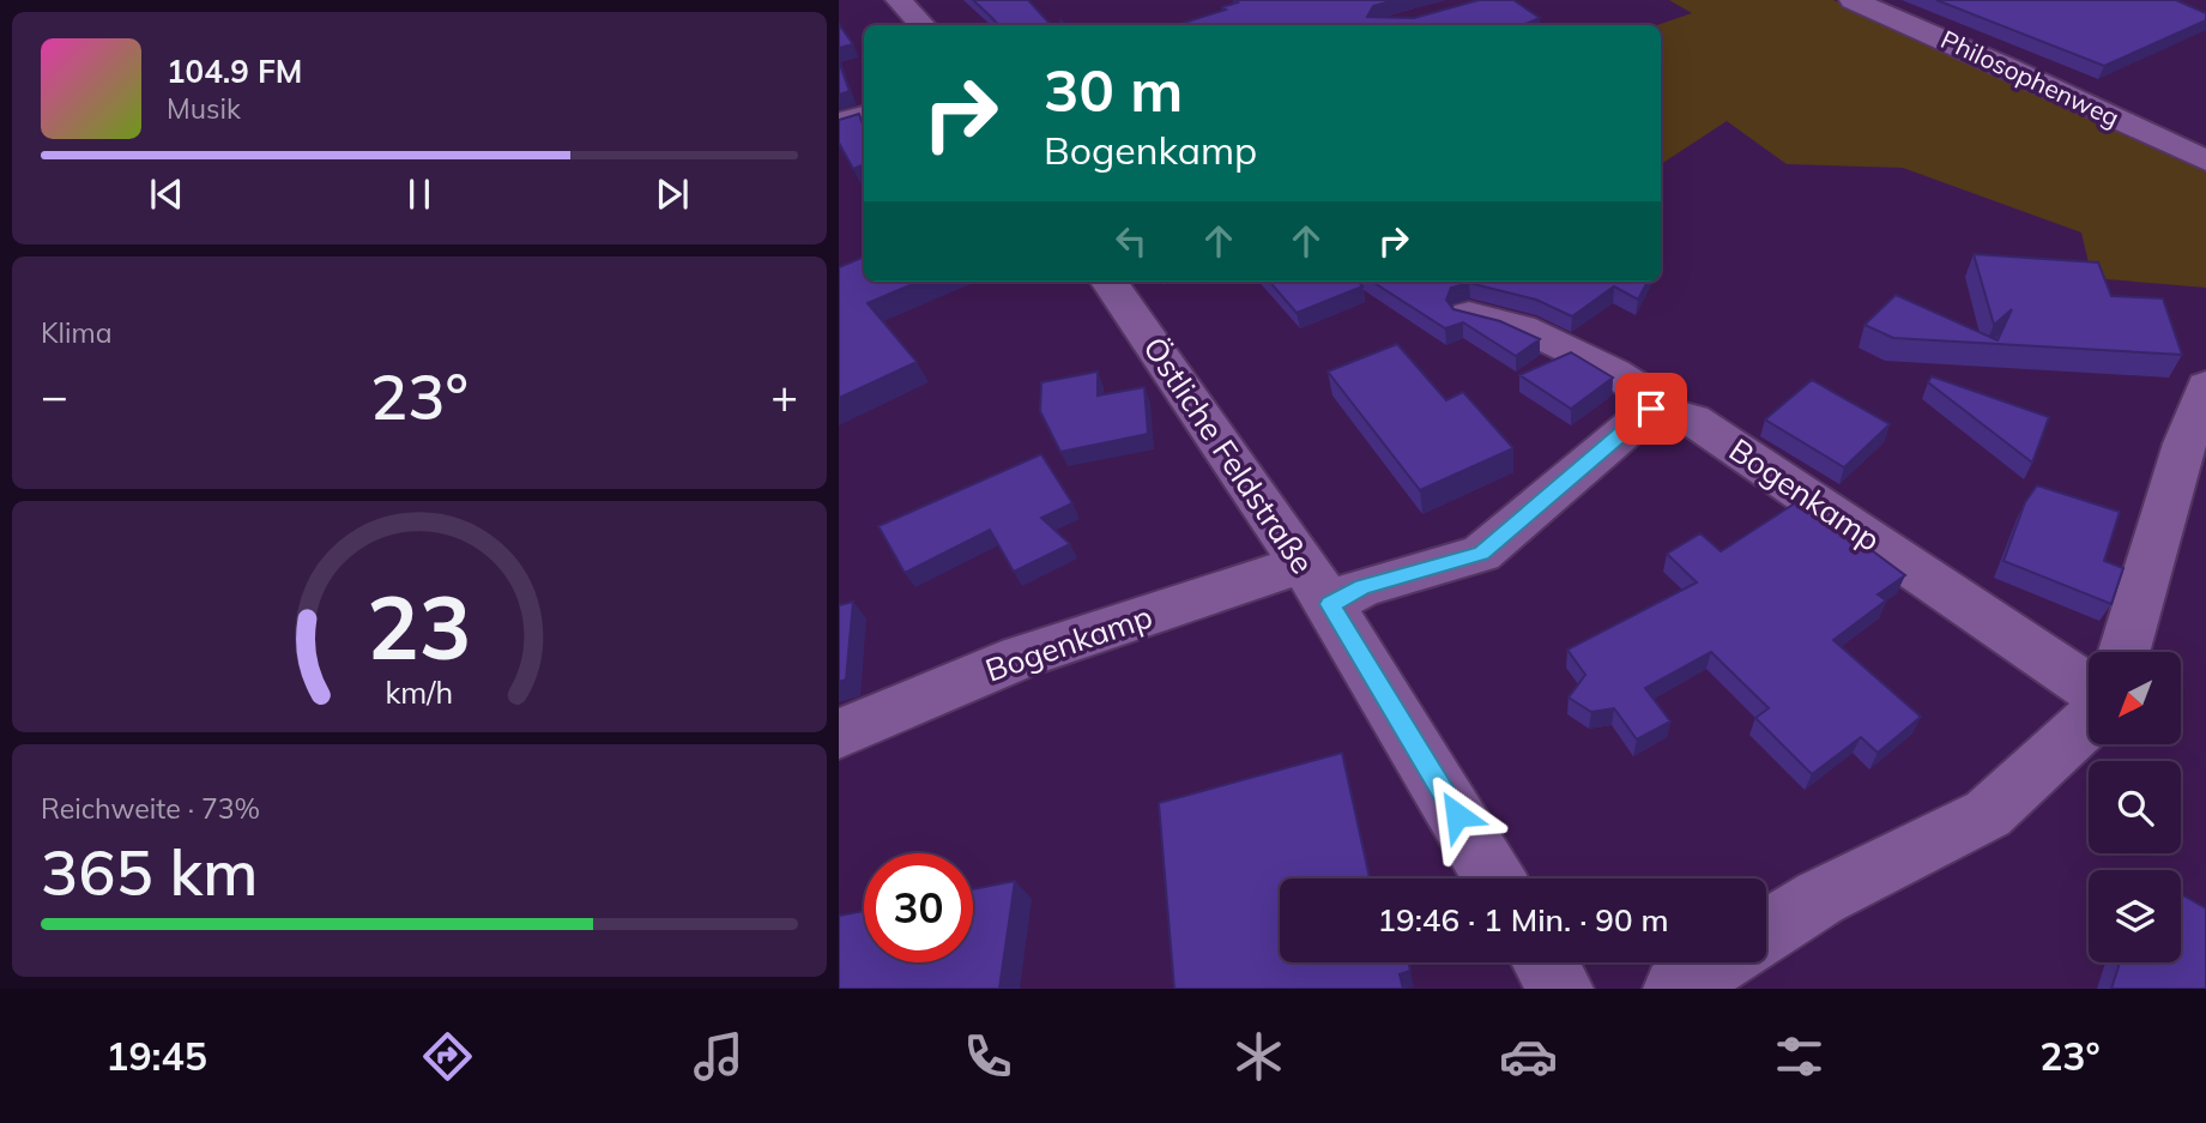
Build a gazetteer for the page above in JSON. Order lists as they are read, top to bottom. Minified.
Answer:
{"streets":{"street":["Philosophenweg","Östliche Feldstraße","Bogenkamp"]},"crossings":[["Östliche Feldstraße","Bogenkamp"]],"north":"bottom left","page":{"turn":["30 m","Bogenkamp"],"song":["104.9 FM","Musik"],"tile":["Klima",["Reichweite · 73%","365 km"]],"heat":["−","23°","+"],"limit":"30","trip":"19:46 · 1 Min. · 90 m","tabs":["19:45","23°"],"gauge":["23","km/h"]}}
